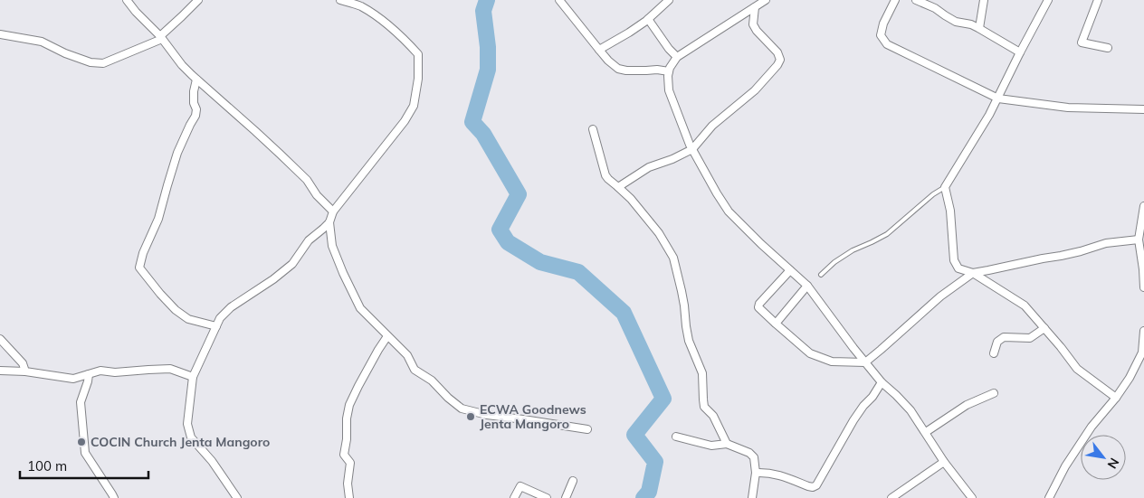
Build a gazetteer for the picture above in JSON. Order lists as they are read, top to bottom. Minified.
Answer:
{"places":["ECWA Goodnews Jenta Mangoro","COCIN Church Jenta Mangoro"],"scale_bar":"100 m","north":"bottom right"}
